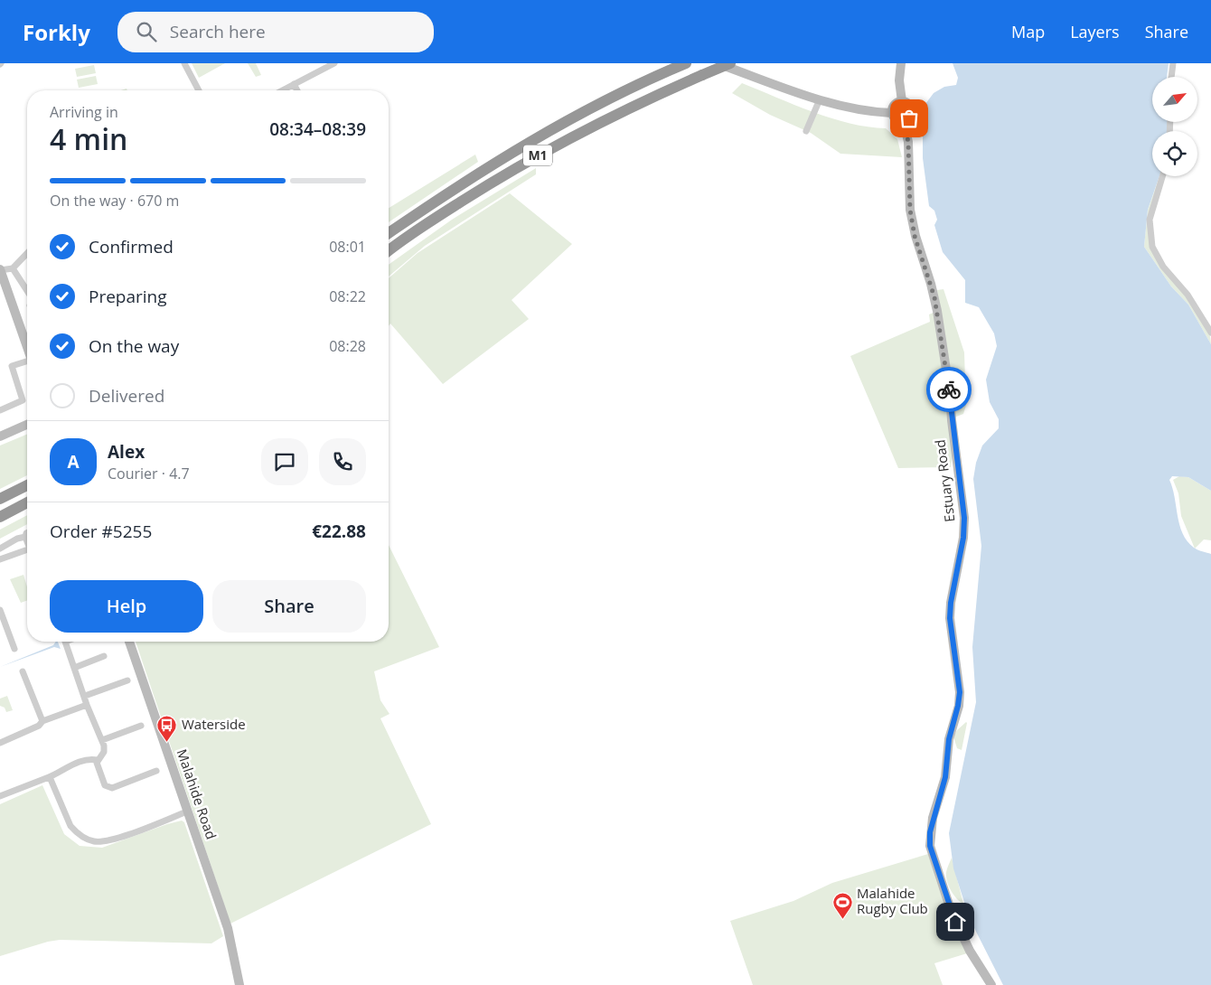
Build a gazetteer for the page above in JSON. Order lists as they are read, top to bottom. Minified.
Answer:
{"streets":{"highway":["M1"],"street":["Estuary Road","Malahide Road"]},"places":{"bus stop":["Waterside"],"sports":["Malahide Rugby Club"]},"north":"top right","page":{"header":"Forkly","search":"Search here","nav":["Map","Layers","Share"],"heading":["4 min","Arriving in","08:34–08:39"],"panel":["Alex","Courier · 4.7","Order #5255","€22.88"],"bar":"On the way · 670 m","list":[["Confirmed","08:01"],["Preparing","08:22"],["On the way","08:28"],"Delivered"],"round":"A","buttons":["Help","Share"]}}
